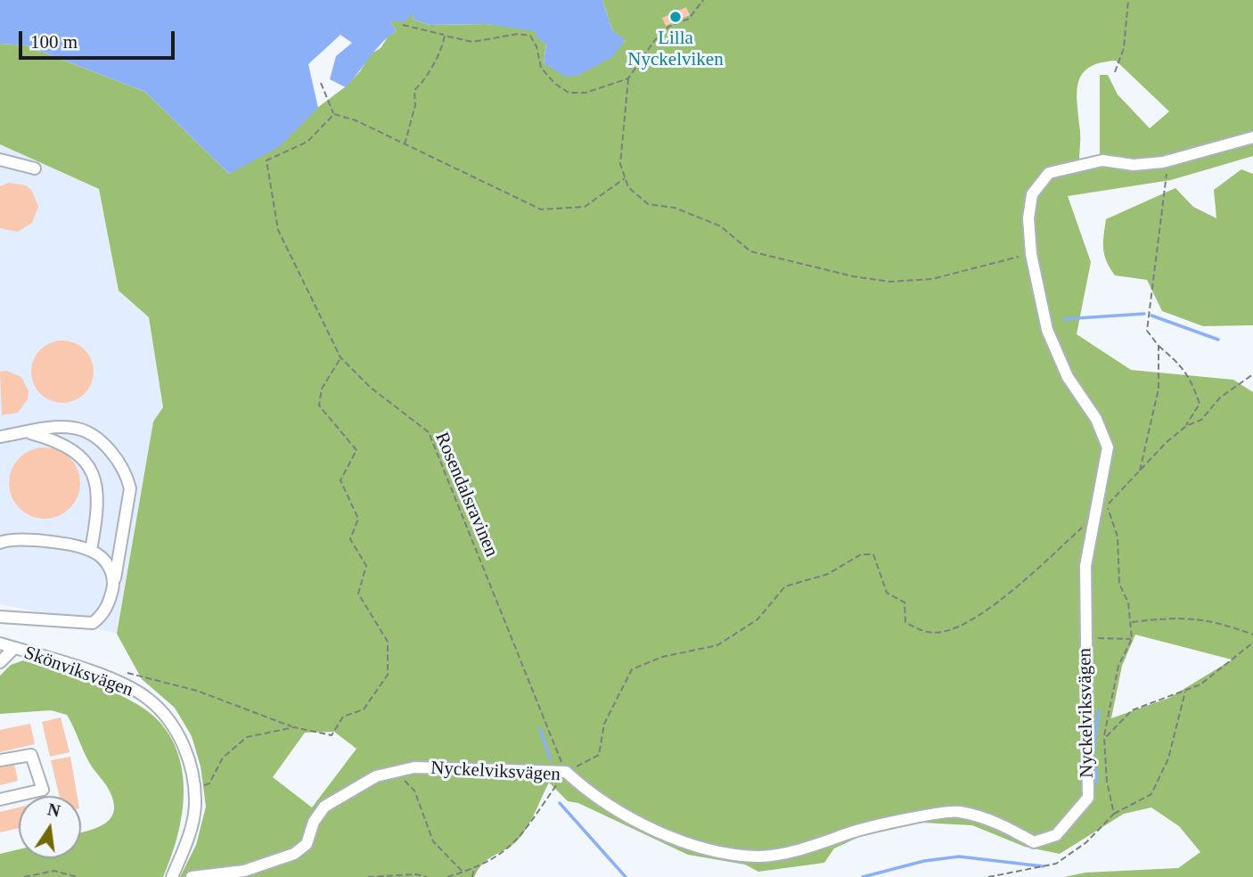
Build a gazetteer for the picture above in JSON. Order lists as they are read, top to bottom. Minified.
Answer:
{"streets":{"street":["Skönviksvägen","Nyckelviksvägen"],"path":["Rosendalsravinen"]},"crossings":[["Rosendalsravinen","Nyckelviksvägen"]],"places":["Lilla Nyckelviken"],"scale_bar":"100 m","north":"top"}
